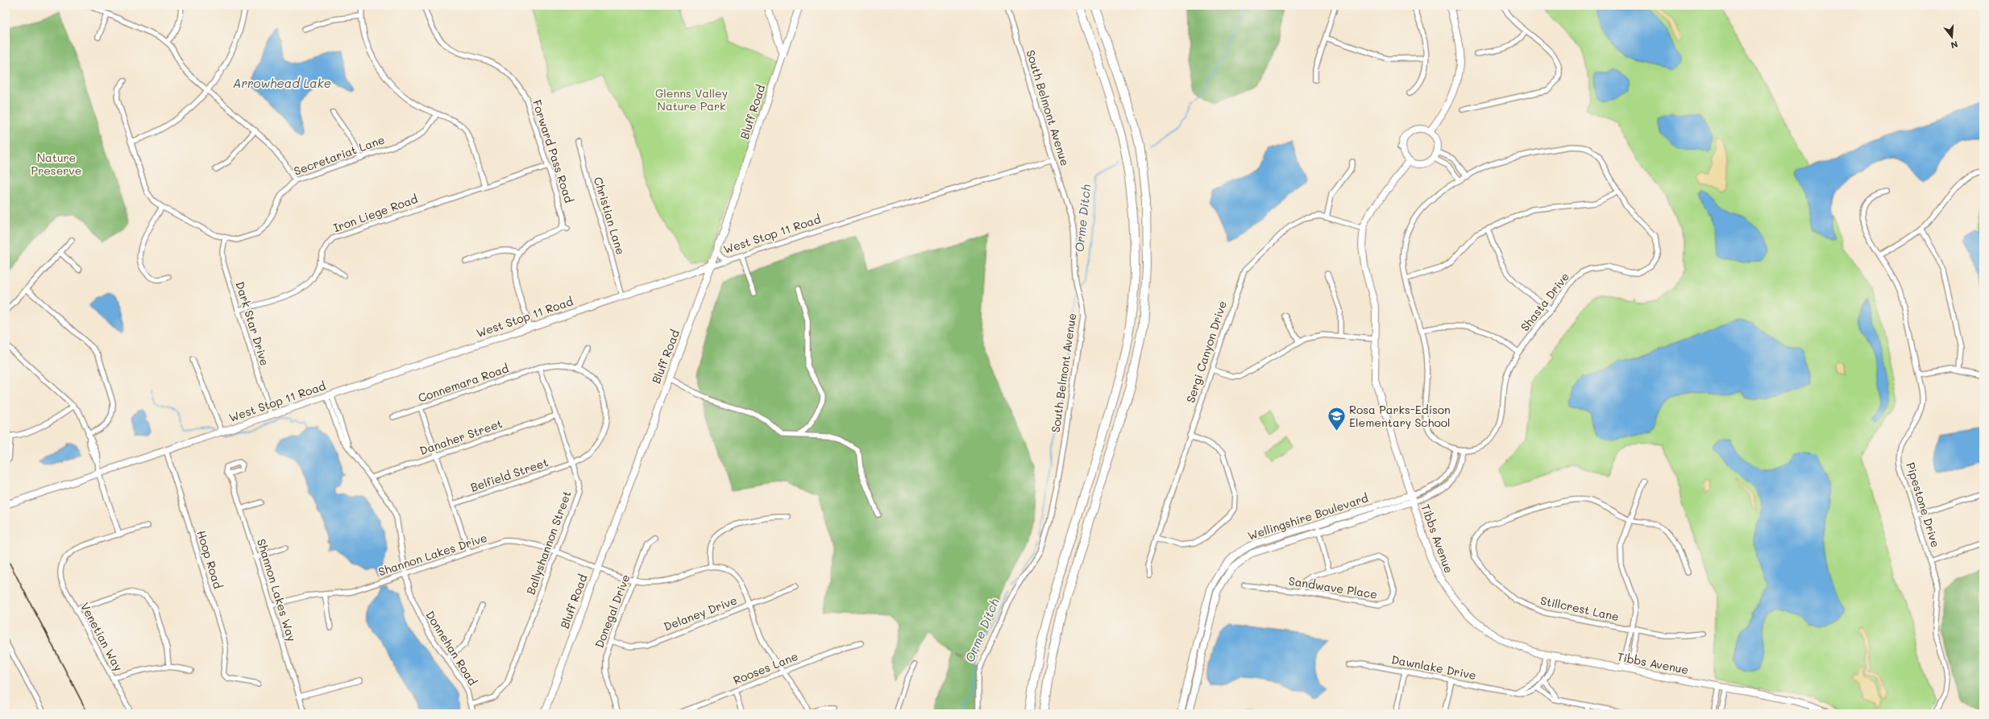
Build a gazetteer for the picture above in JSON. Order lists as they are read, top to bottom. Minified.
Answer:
{"streets":{"street":["South Belmont Avenue","Bluff Road","Forward Pass Road","Secretariat Lane","Iron Liege Road","Christian Lane","West Stop 11 Road","Shasta Drive","Dark Star Drive","Sergi Canyon Drive","Connemara Road","Danaher Street","Belfield Street","Pipestone Drive","Wellingshire Boulevard","Tibbs Avenue","Ballyshannon Street","Shannon Lakes Drive","Hoop Road","Sandwave Place","Shannon Lakes Way","Stillcrest Lane","Donegal Drive","Delaney Drive","Venetian Way","Donnehan Road","Dawnlake Drive","Rooses Lane"]},"crossings":[["South Belmont Avenue","West Stop 11 Road"],["Bluff Road","West Stop 11 Road"],["Bluff Road","Shannon Lakes Drive"],["Forward Pass Road","Iron Liege Road"],["Secretariat Lane","Dark Star Drive"],["Iron Liege Road","Dark Star Drive"],["Christian Lane","West Stop 11 Road"],["West Stop 11 Road","Dark Star Drive"],["West Stop 11 Road","Hoop Road"],["West Stop 11 Road","Donnehan Road"],["Shasta Drive","Wellingshire Boulevard"],["Sergi Canyon Drive","Tibbs Avenue"],["Connemara Road","Belfield Street"],["Connemara Road","Ballyshannon Street"],["Danaher Street","Ballyshannon Street"],["Danaher Street","Donnehan Road"],["Belfield Street","Ballyshannon Street"],["Wellingshire Boulevard","Tibbs Avenue"],["Tibbs Avenue","Dawnlake Drive"],["Ballyshannon Street","Shannon Lakes Drive"],["Ballyshannon Street","Donnehan Road"],["Shannon Lakes Drive","Shannon Lakes Way"],["Shannon Lakes Drive","Donegal Drive"],["Shannon Lakes Drive","Donnehan Road"],["Donegal Drive","Delaney Drive"]],"water":["Arrowhead Lake","Orme Ditch"],"parks":["Glenns Valley Nature Park","Nature Preserve"],"places":{"school or university":["Rosa Parks-Edison Elementary School"]},"north":"bottom"}
